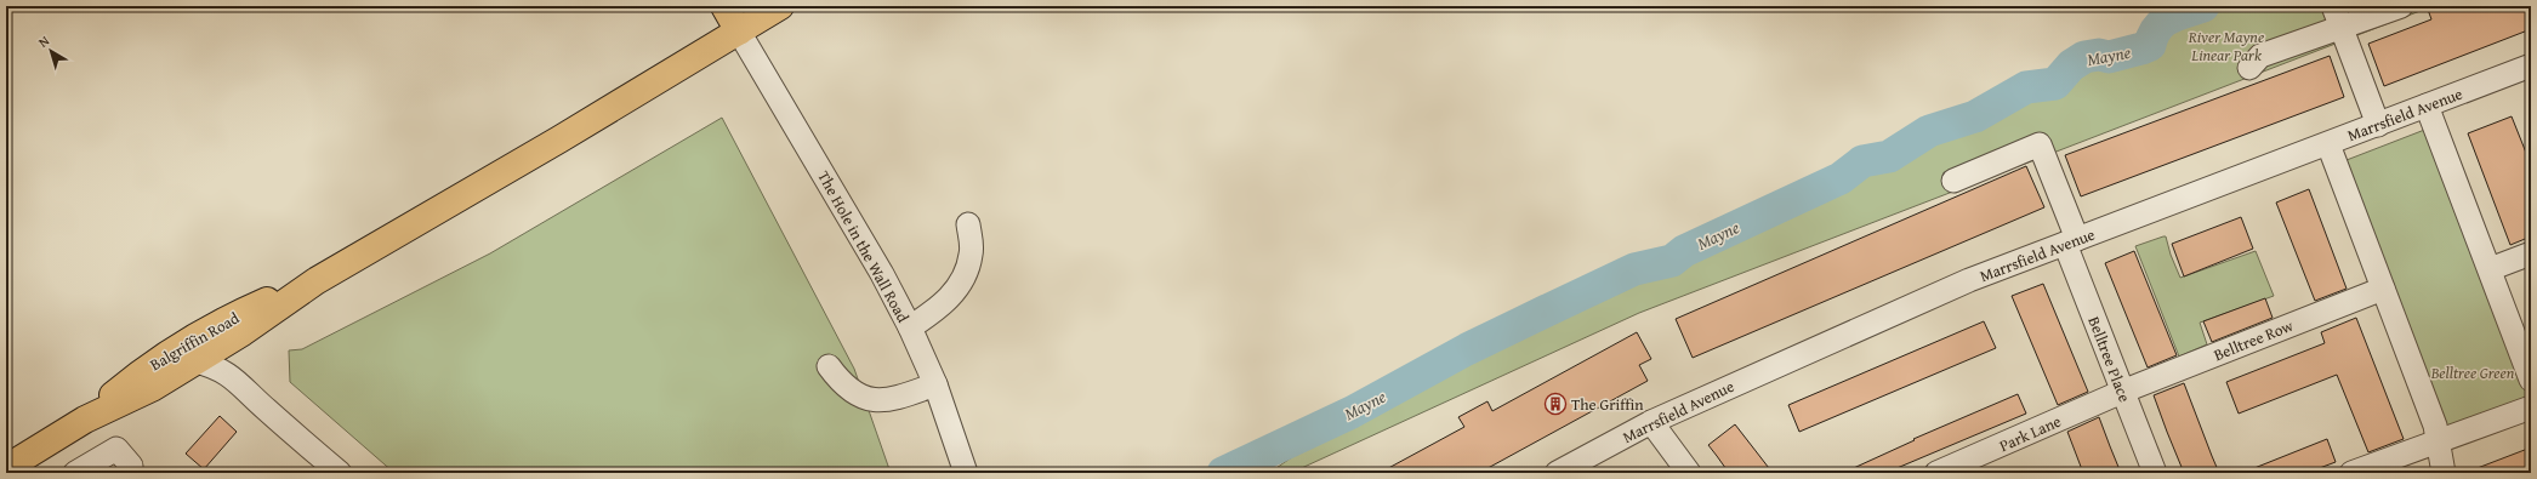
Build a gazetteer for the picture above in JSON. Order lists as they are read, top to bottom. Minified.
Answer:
{"streets":{"main road":["Balgriffin Road"],"street":["Marrsfield Avenue","The Hole in the Wall Road","Belltree Row","Belltree Place","Park Lane"]},"crossings":[["Marrsfield Avenue","Belltree Place"],["Belltree Row","Belltree Place"],["Belltree Row","Park Lane"],["Belltree Place","Park Lane"]],"water":["Mayne"],"parks":["River Mayne Linear Park","Belltree Green"],"places":{"building":["The Griffin"]},"north":"top left"}
